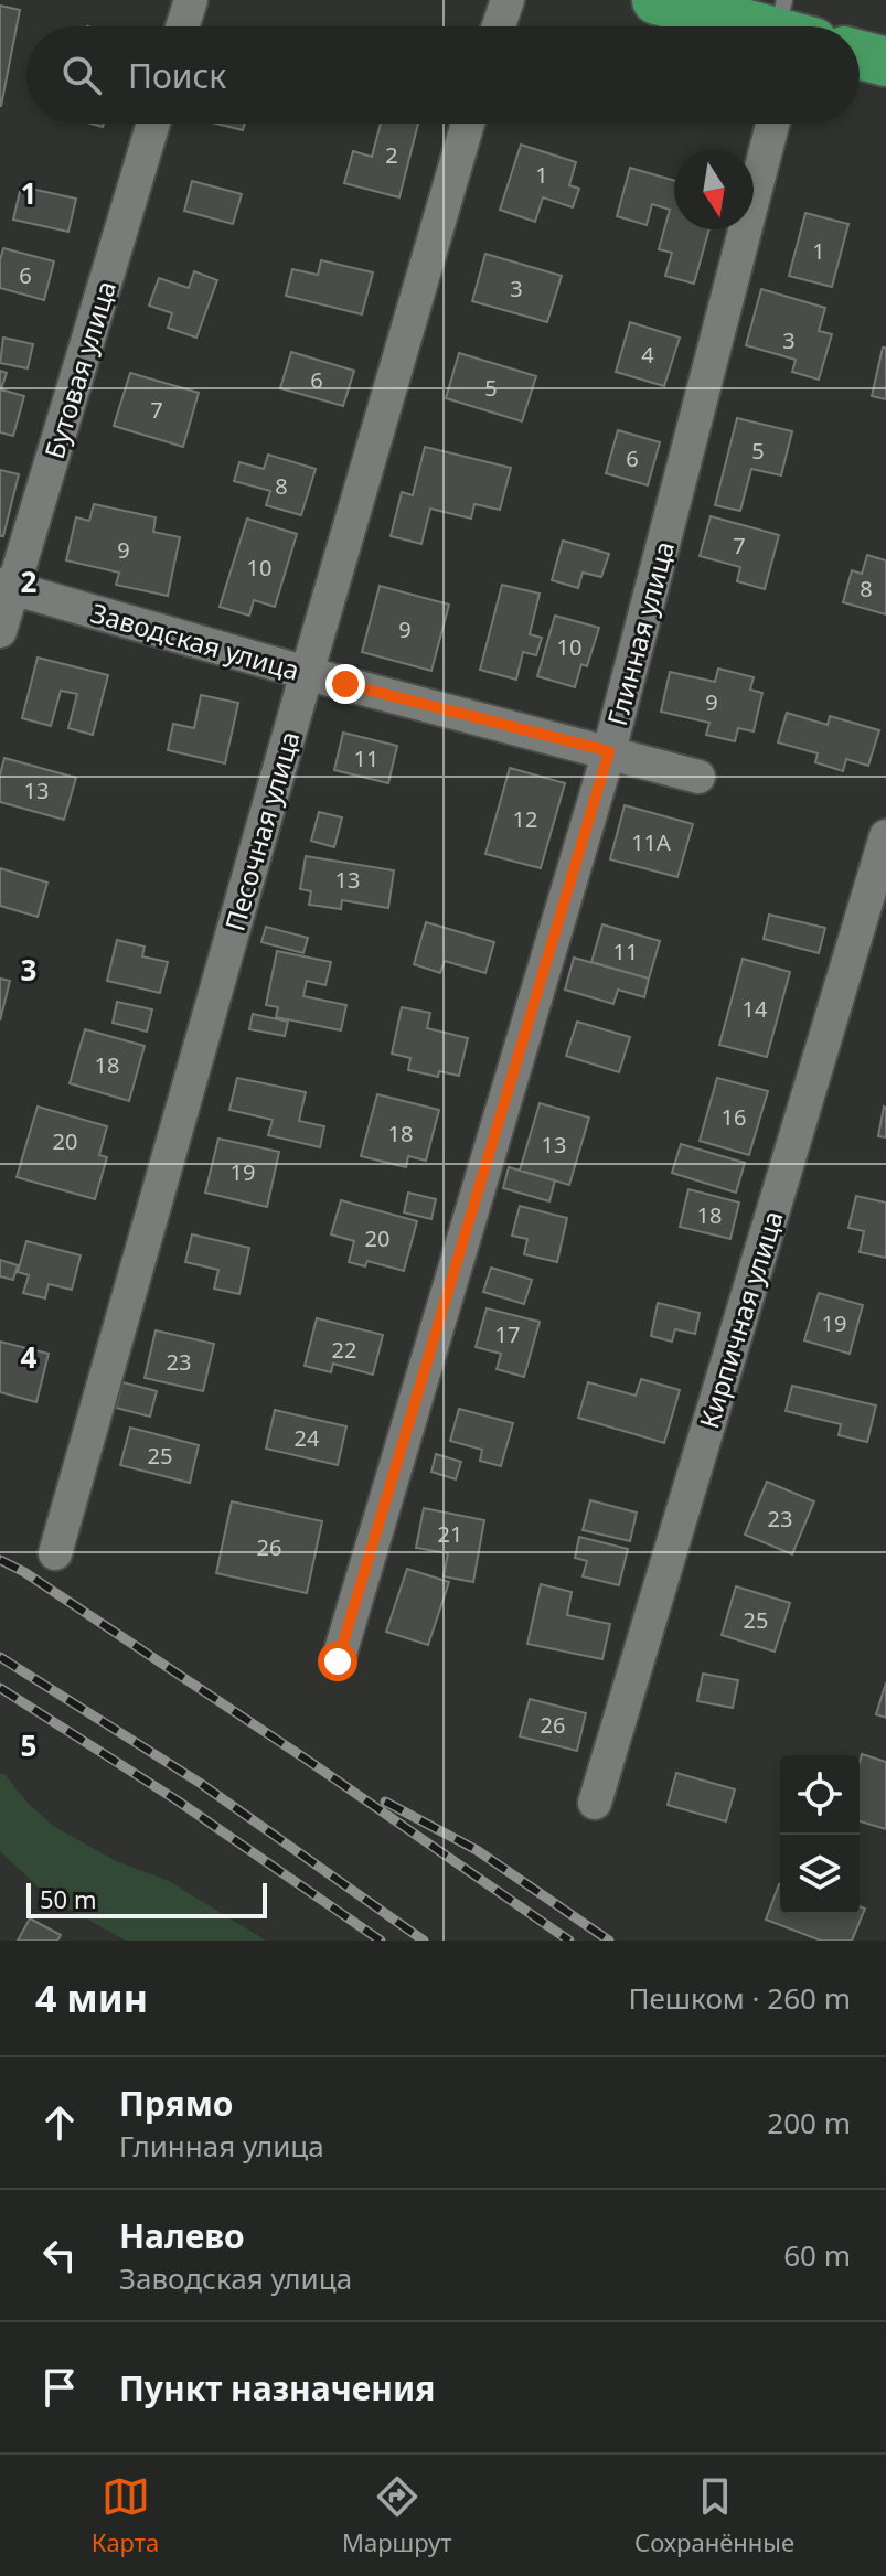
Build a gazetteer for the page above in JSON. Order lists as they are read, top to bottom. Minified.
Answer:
{"streets":{"street":["Бутовая улица","Глинная улица","Заводская улица","Песочная улица","Кирпичная улица"]},"crossings":[["Бутовая улица","Заводская улица"],["Глинная улица","Заводская улица"],["Заводская улица","Песочная улица"]],"house_numbers":["2","1","1","6","3","3","4","6","5","7","5","6","8","7","9","10","8","9","10","9","11","13","12","11А","13","11","14","18","16","18","20","13","19","18","20","19","17","22","23","24","25","23","21","26","25","26"],"scale_bar":"50 m","north":"bottom","page":{"search":"Поиск","scale":"50 m","heading":["4 мин","Пешком · 260 m"],"list":[["Прямо","Глинная улица","200 m"],["Налево","Заводская улица","60 m"],"Пункт назначения"],"nav":["Карта","Маршрут","Сохранённые"]},"grid":{"rows":["1","2","3","4","5"]}}
